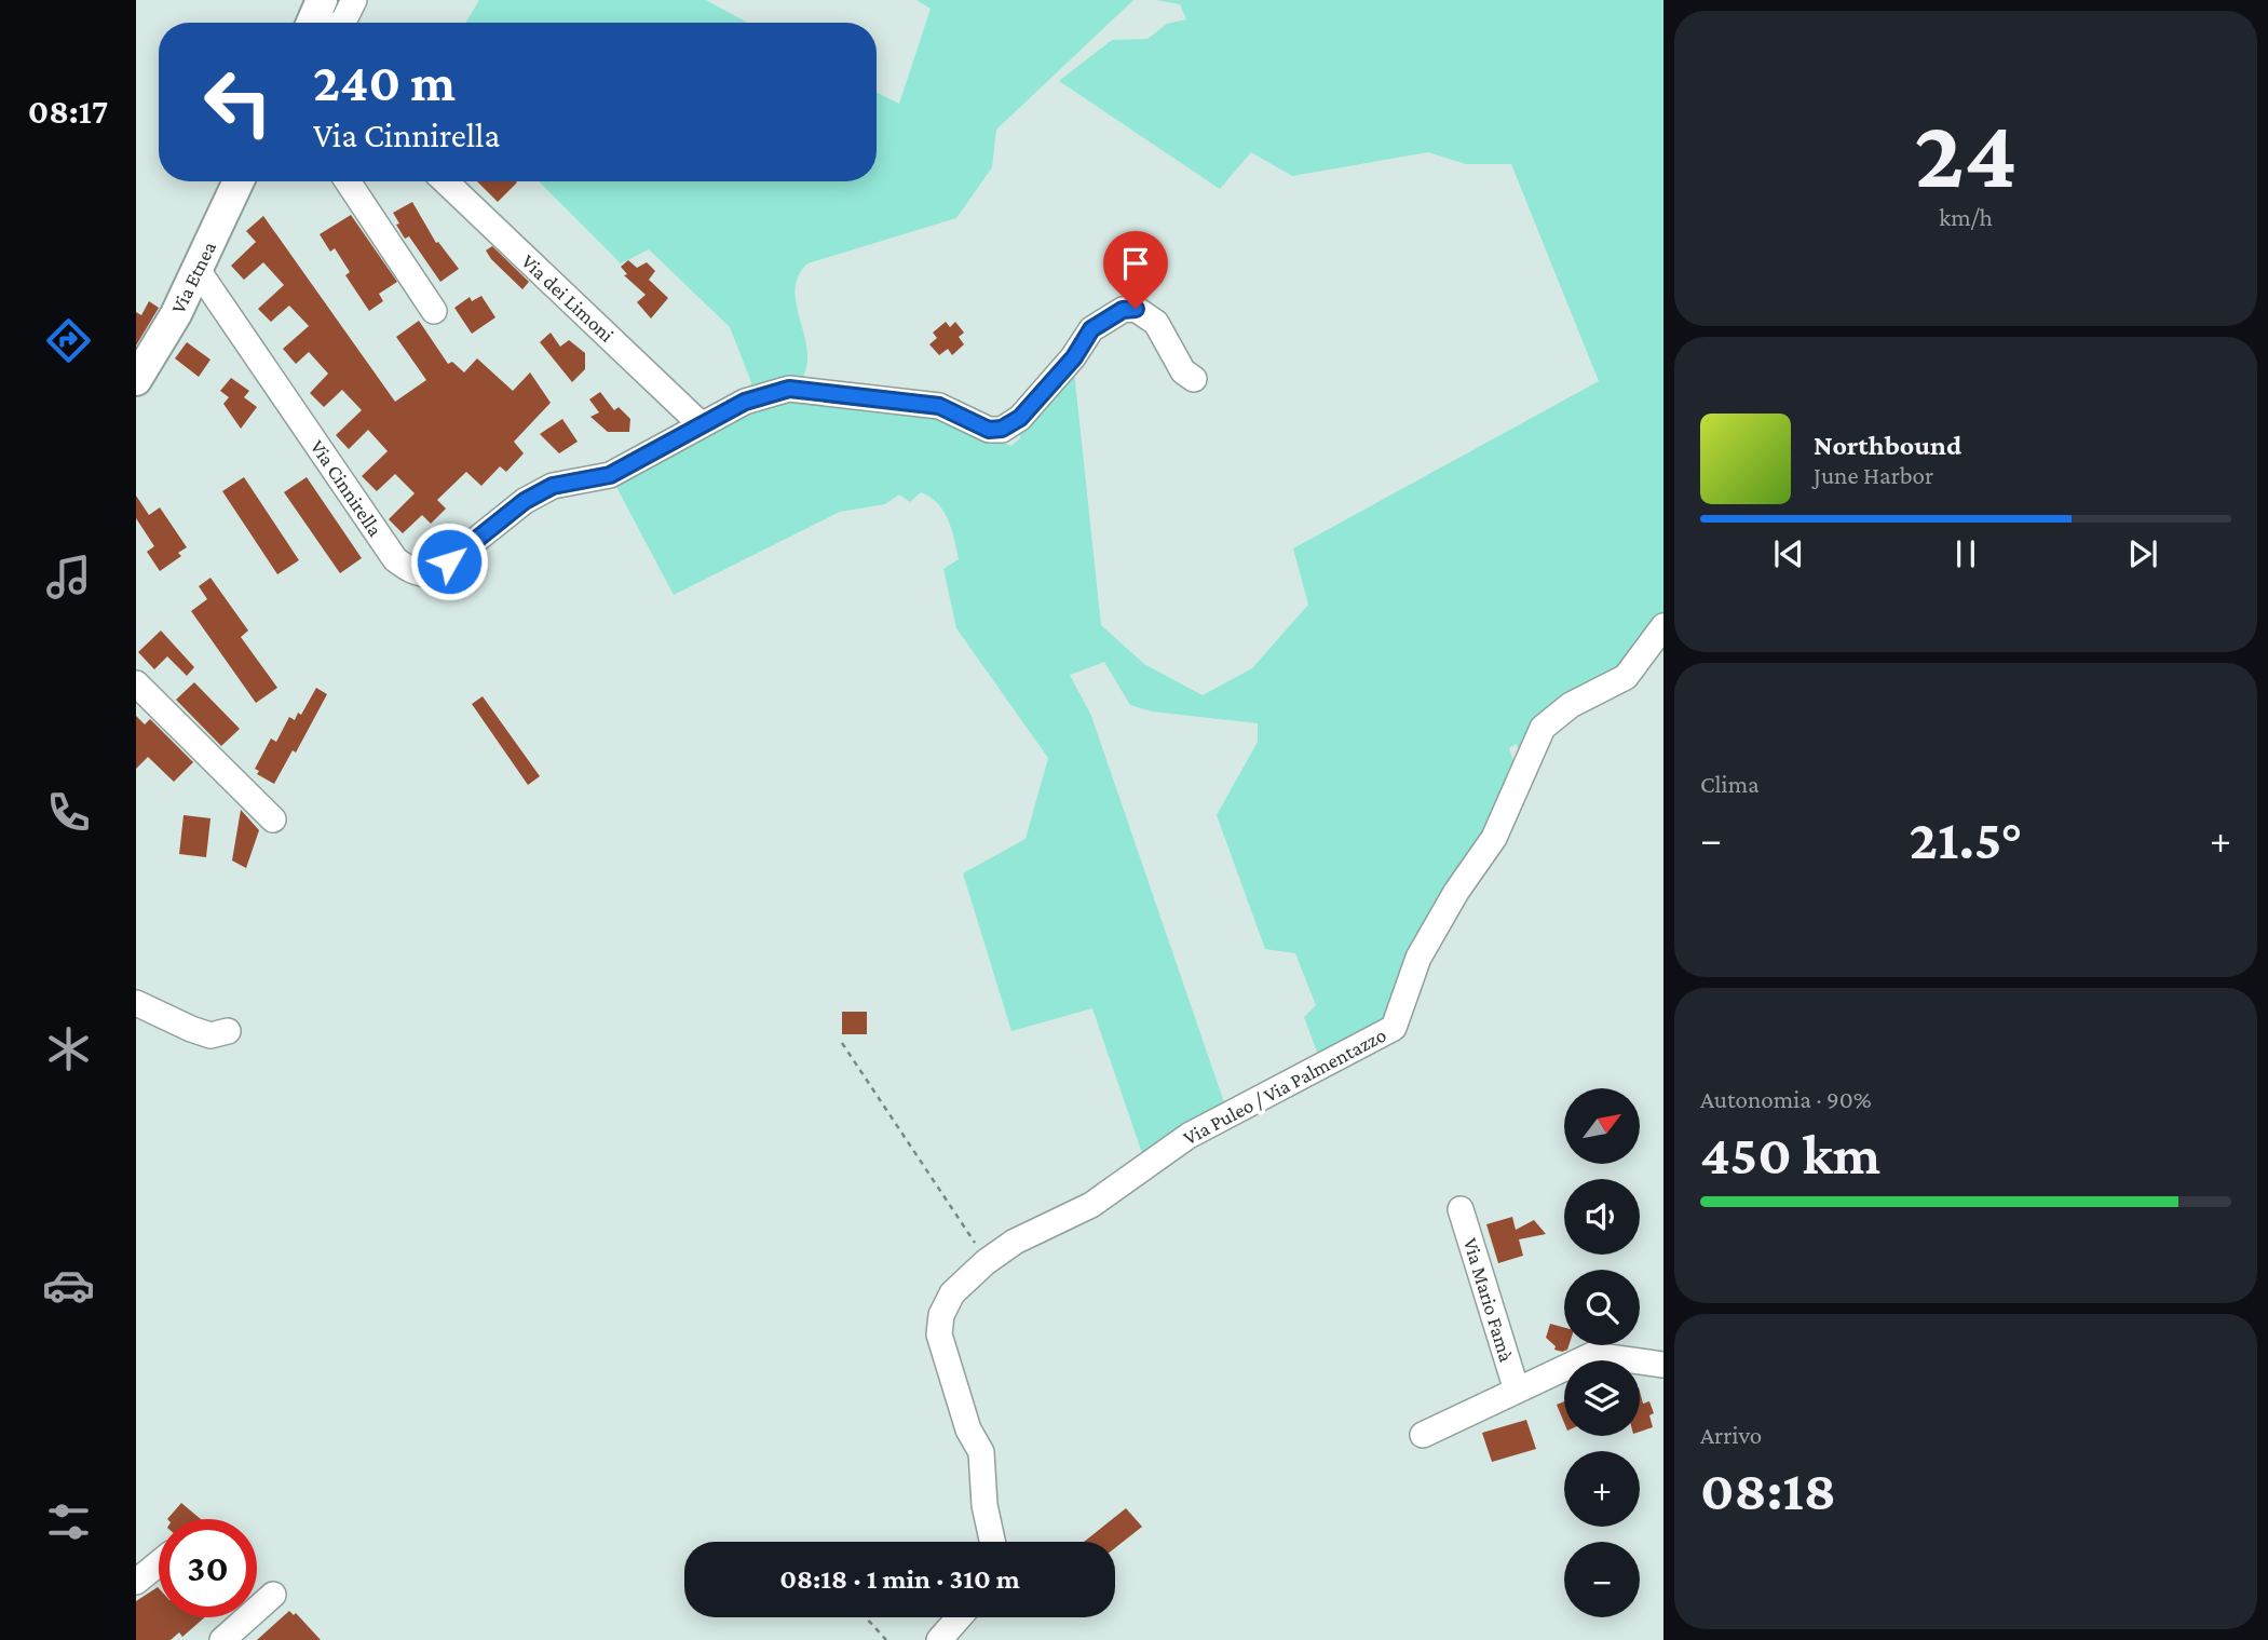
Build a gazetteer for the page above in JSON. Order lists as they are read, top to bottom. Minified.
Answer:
{"streets":{"main road":["Via Etnea"],"street":["Via dei Limoni","Via Cinnirella","Via Puleo / Via Palmentazzo","Via Mario Famà"]},"crossings":[["Via Etnea","Via Cinnirella"],["Via dei Limoni","Via Cinnirella"]],"north":"top right","page":{"tabs":"08:17","tile":[["24","km/h"],"Clima",["Autonomia · 90%","450 km"],["Arrivo","08:18"]],"turn":["240 m","Via Cinnirella"],"song":["Northbound","June Harbor"],"heat":["−","21.5°","+"],"map_buttons":["+","−"],"limit":"30","trip":"08:18 · 1 min · 310 m"}}
